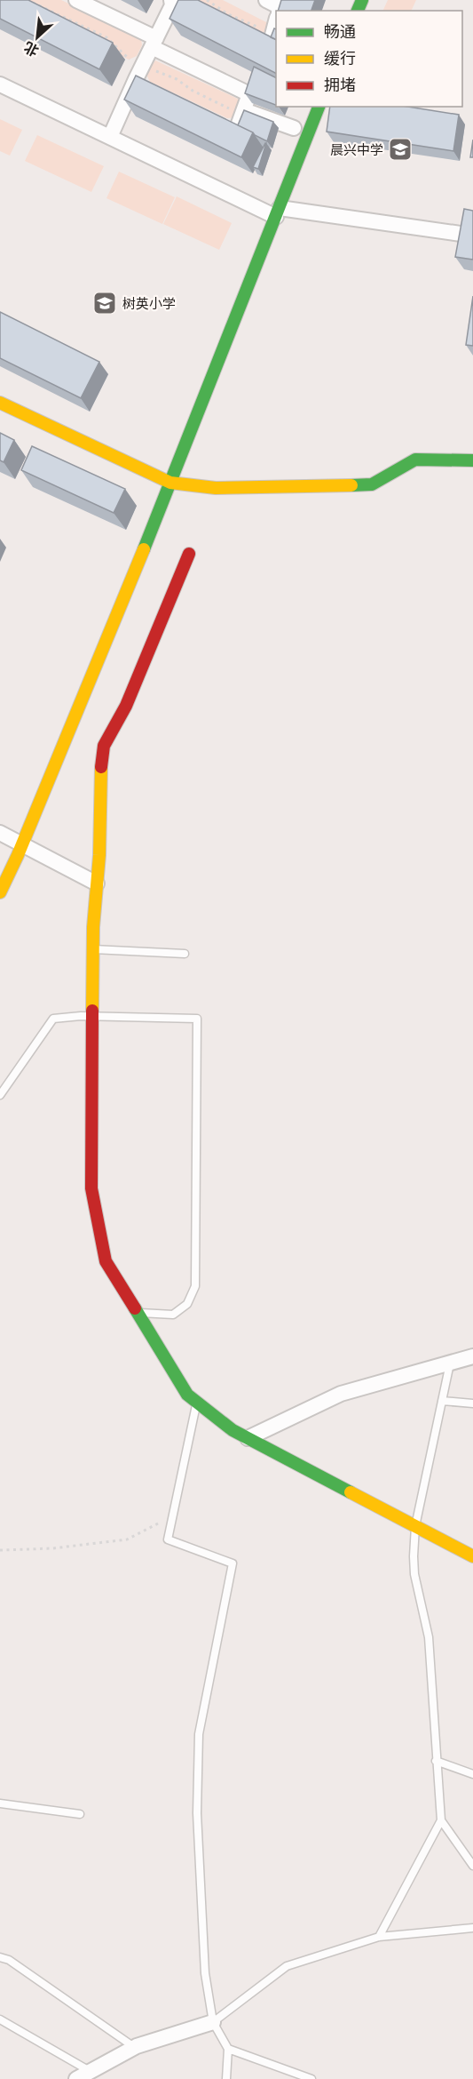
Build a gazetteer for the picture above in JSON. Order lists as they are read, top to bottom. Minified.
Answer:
{"places":{"school or university":["晨兴中学","树英小学"]},"legend":["畅通","缓行","拥堵"],"north":"bottom left"}
